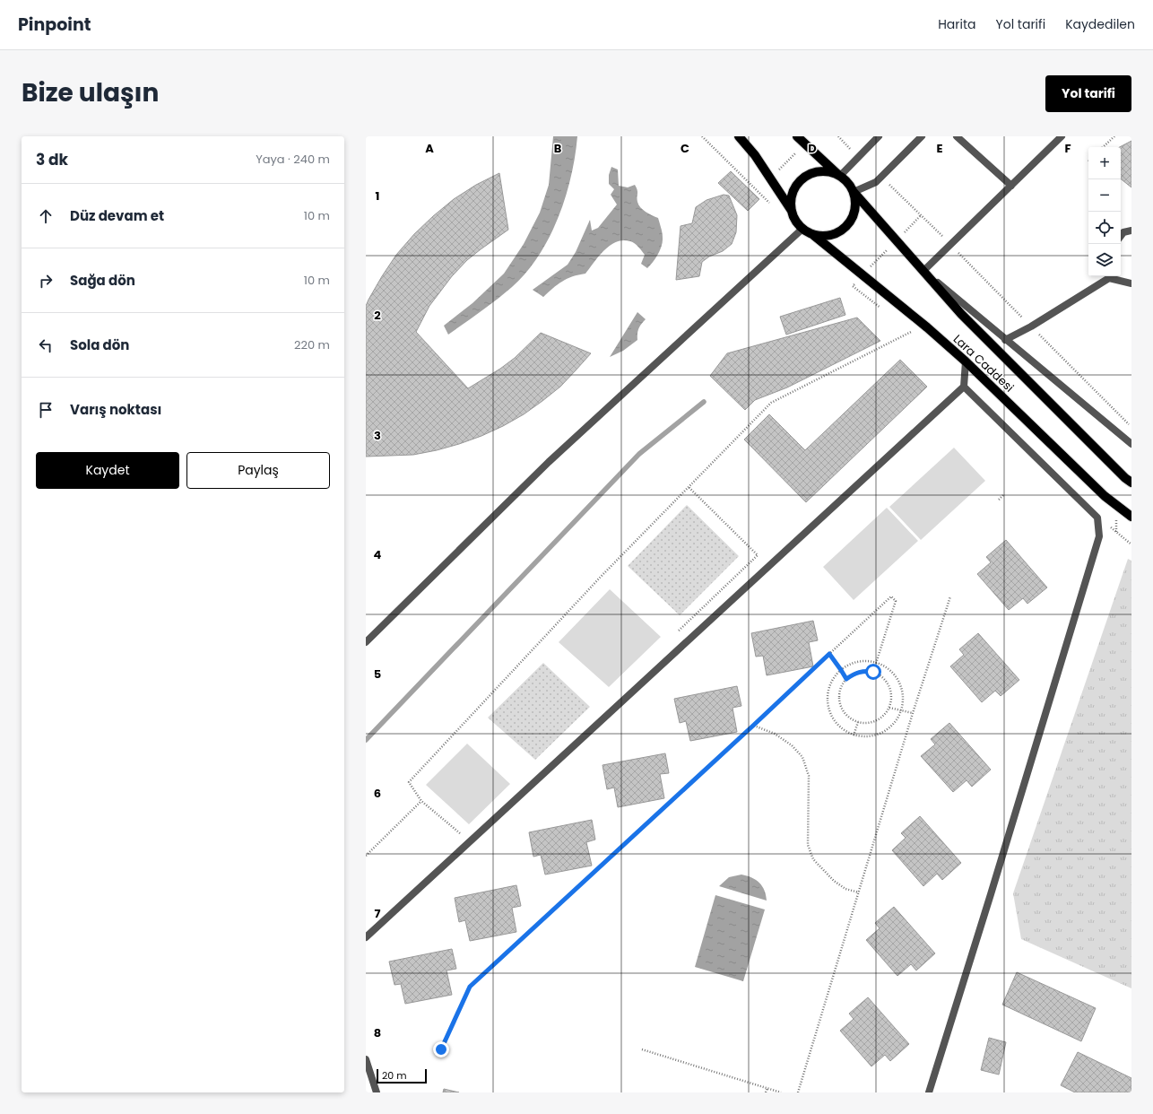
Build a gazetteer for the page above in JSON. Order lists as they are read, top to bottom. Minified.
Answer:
{"streets":{"main road":["Lara Caddesi"]},"scale_bar":"20 m","page":{"header":"Pinpoint","nav":["Harita","Yol tarifi","Kaydedilen"],"title":"Bize ulaşın","buttons":["Yol tarifi",["Kaydet","Paylaş"]],"heading":["3 dk","Yaya · 240 m"],"map_buttons":["+","−"],"list":[["Düz devam et","10 m"],["Sağa dön","10 m"],["Sola dön","220 m"],"Varış noktası"],"scale":"20 m"},"grid":{"columns":["A","B","C","D","E","F"],"rows":["1","2","3","4","5","6","7","8"]}}
